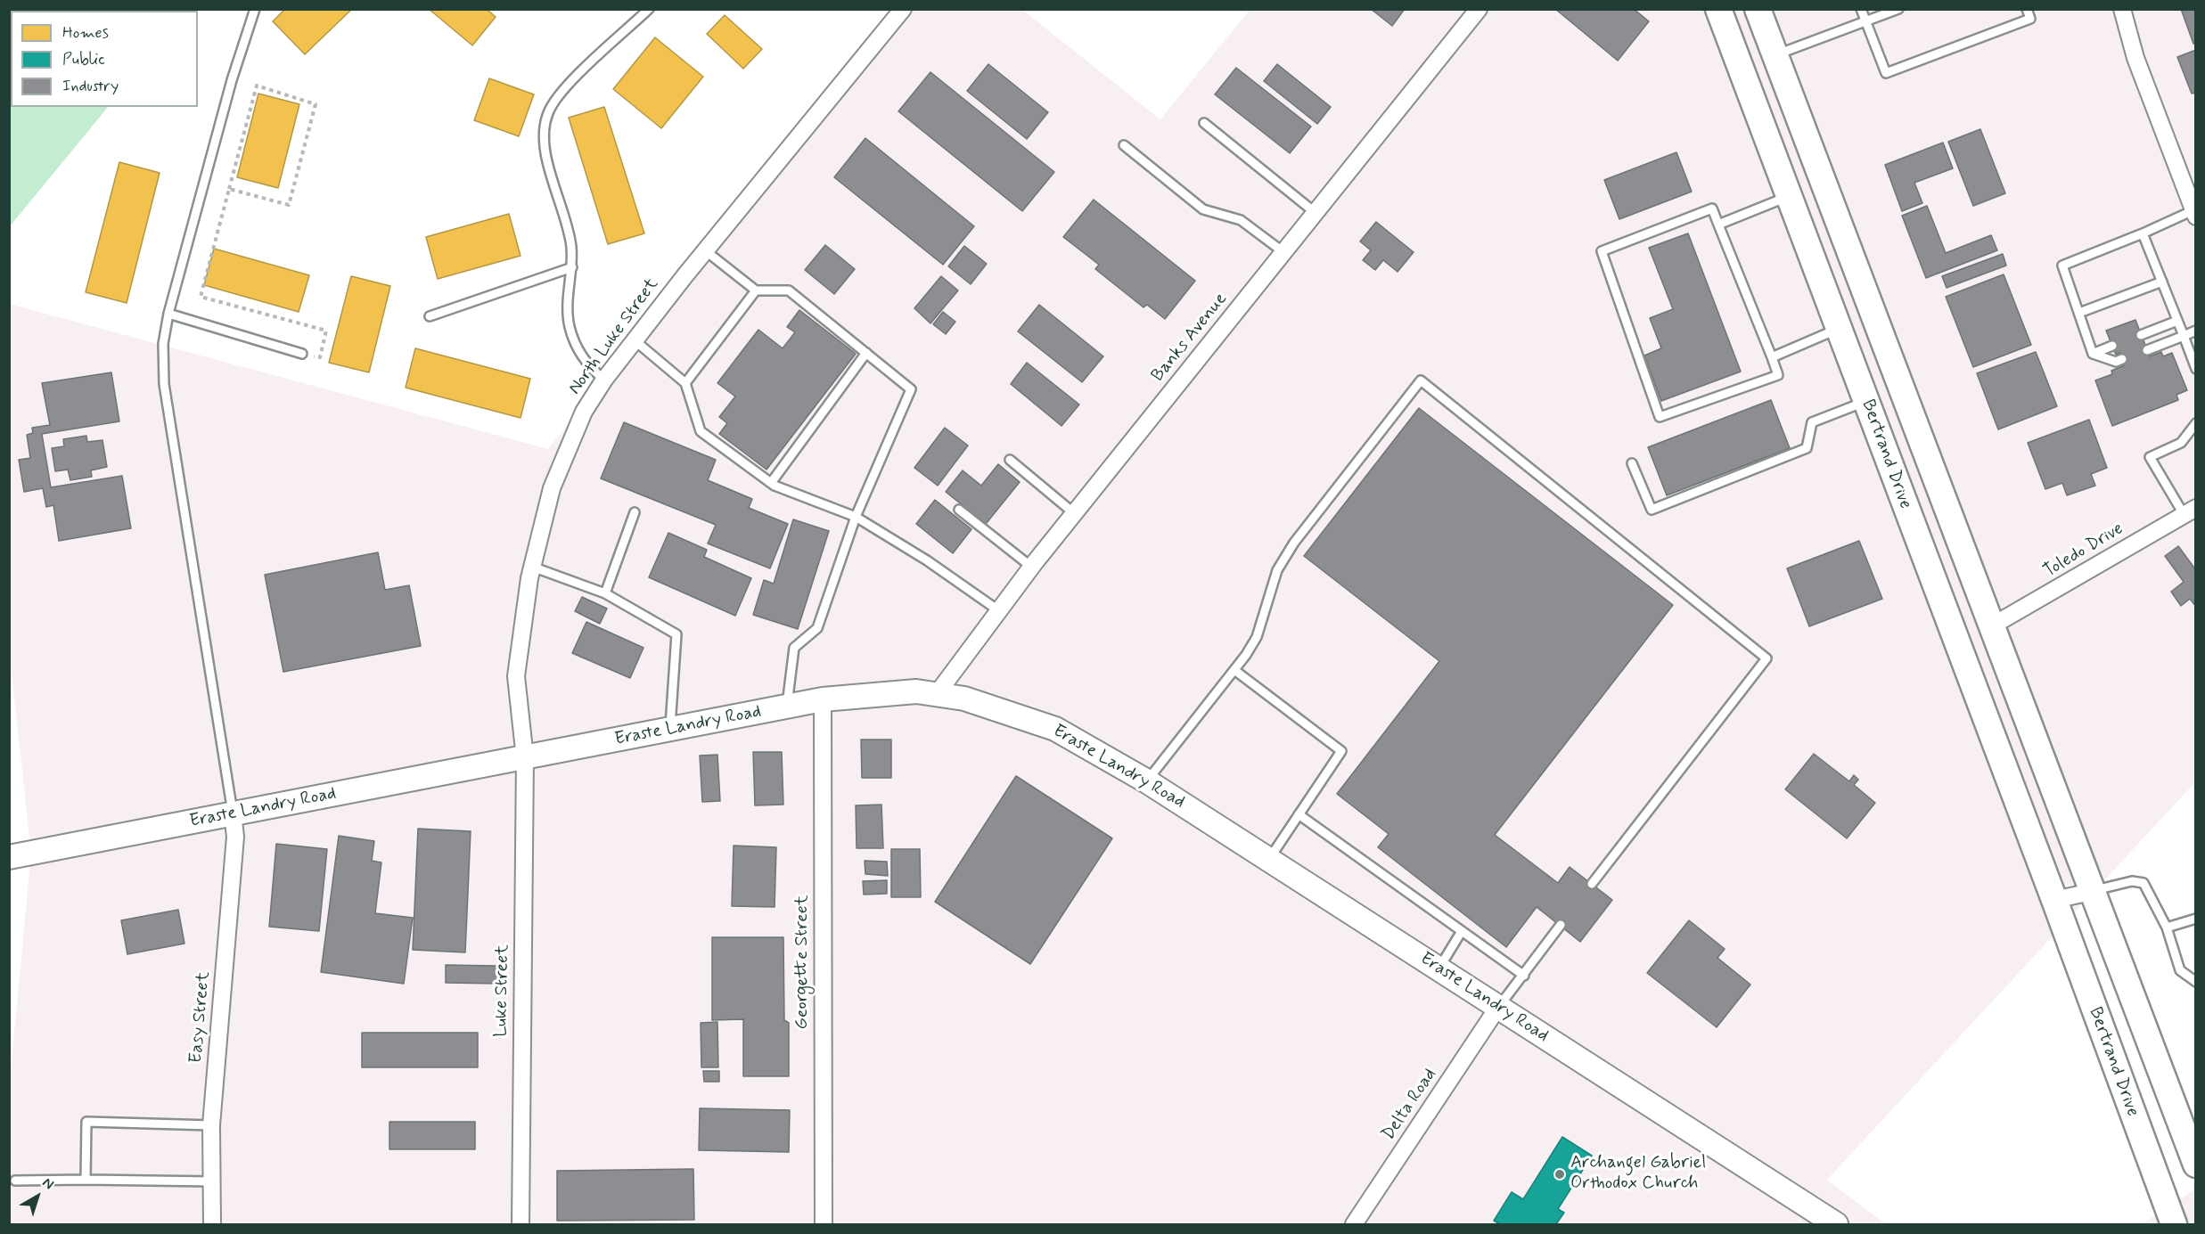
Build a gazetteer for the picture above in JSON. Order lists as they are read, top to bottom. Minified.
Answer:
{"streets":{"main road":["Bertrand Drive"],"street":["North Luke Street","Banks Avenue","Toledo Drive","Eraste Landry Road","Georgette Street","Luke Street","Easy Street","Delta Road"]},"crossings":[["North Luke Street","Eraste Landry Road"],["North Luke Street","Luke Street"],["Banks Avenue","Eraste Landry Road"],["Eraste Landry Road","Georgette Street"],["Eraste Landry Road","Luke Street"],["Eraste Landry Road","Easy Street"],["Eraste Landry Road","Delta Road"]],"places":["Archangel Gabriel Orthodox Church"],"legend":["Homes","Public","Industry"],"north":"top right"}
